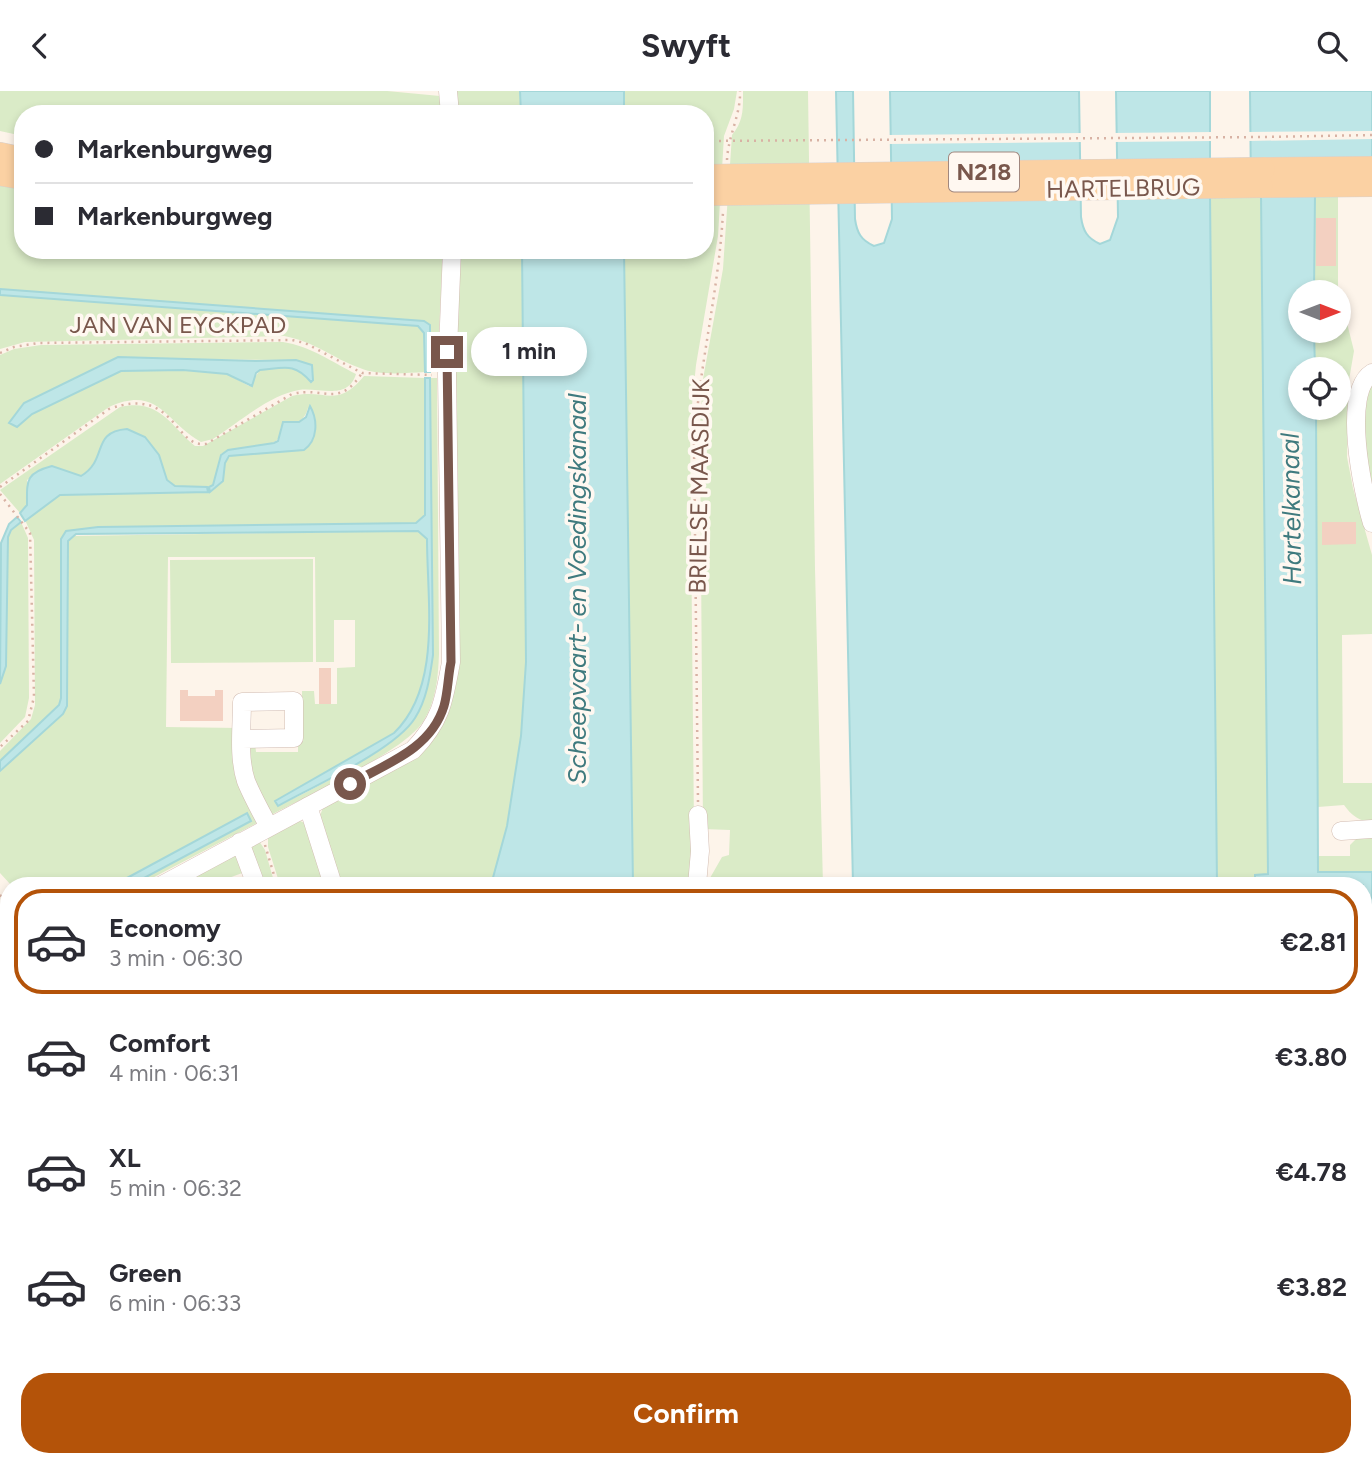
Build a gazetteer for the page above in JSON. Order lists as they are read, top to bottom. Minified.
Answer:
{"streets":{"main road":["N218","HARTELBRUG"],"path":["JAN VAN EYCKPAD","BRIELSE MAASDIJK"]},"water":["Hartelkanaal","Scheepvaart- en Voedingskanaal"],"north":"right","page":{"header":"Swyft","banner":["Markenburgweg","Markenburgweg"],"bubble":"1 min","list":[{"name":"Economy","note":"3 min · 06:30","value":"€2.81"},{"name":"Comfort","note":"4 min · 06:31","value":"€3.80"},{"name":"XL","note":"5 min · 06:32","value":"€4.78"},{"name":"Green","note":"6 min · 06:33","value":"€3.82"}],"buttons":"Confirm"}}
